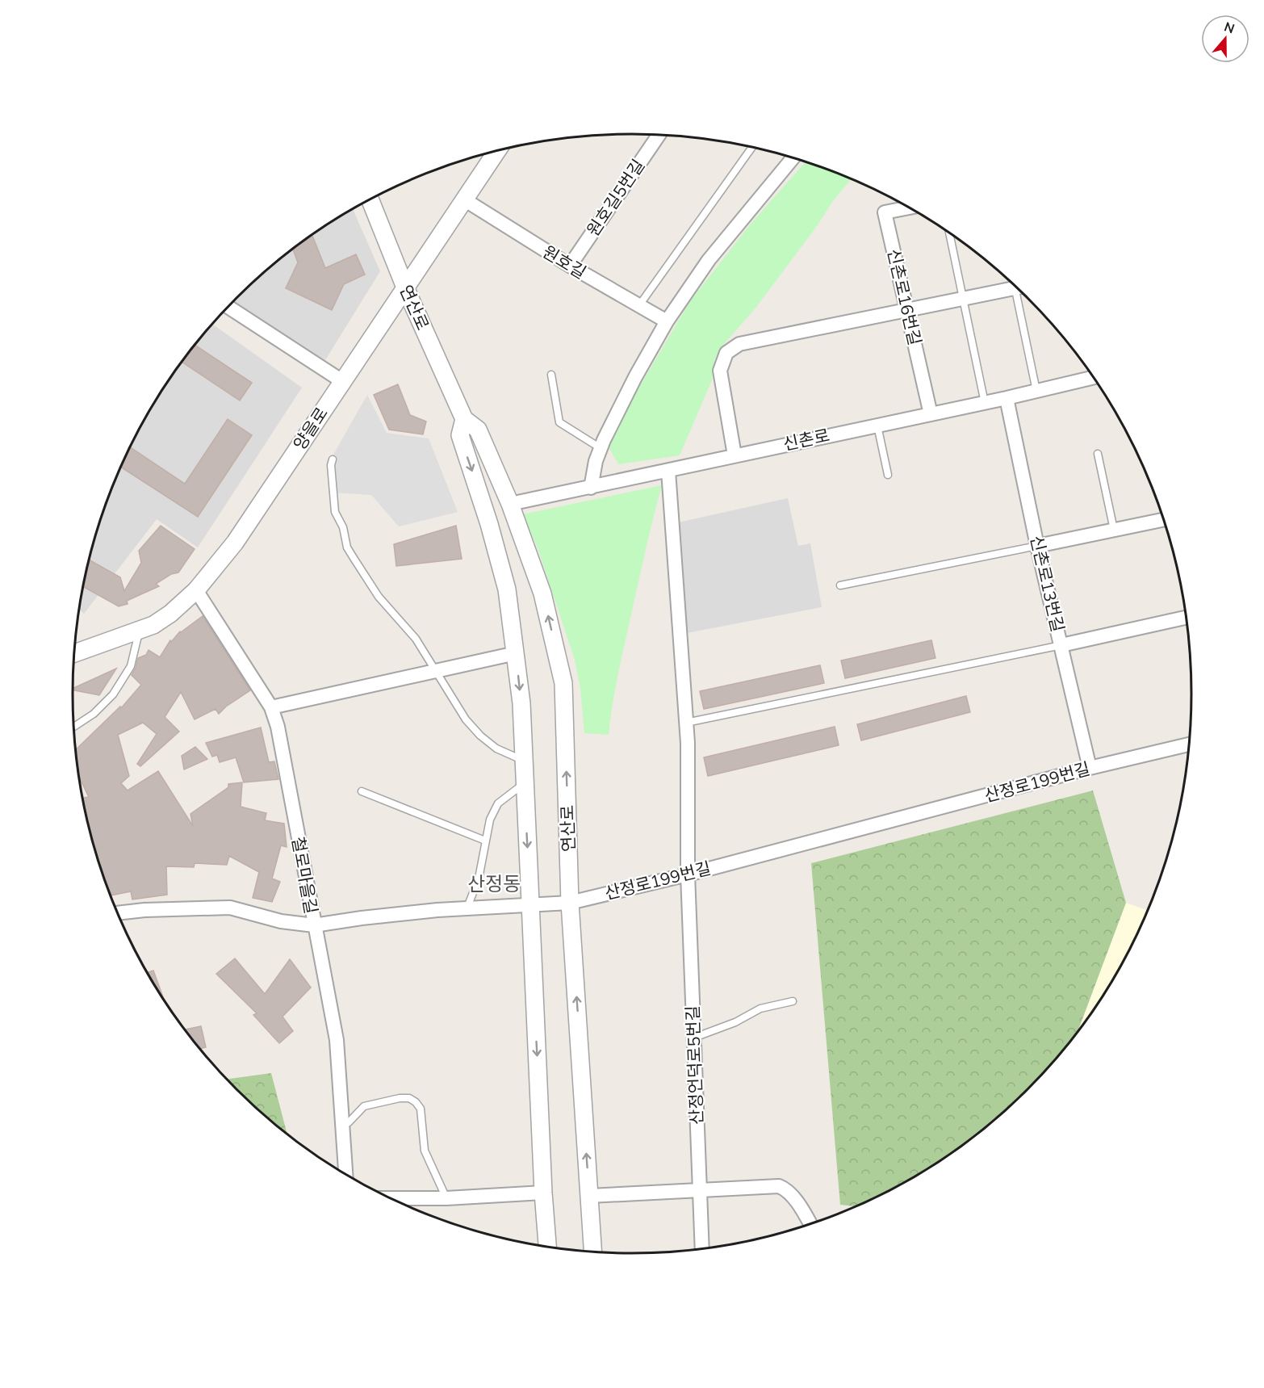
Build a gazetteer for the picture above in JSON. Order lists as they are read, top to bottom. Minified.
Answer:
{"streets":{"street":["원호길5번길","원호길","신촌로16번길","연산로","양을로","신촌로","신촌로13번길","산정로199번길","철로마을길","산정언덕로5번길"]},"crossings":[["원호길5번길","원호길"],["원호길","양을로"],["신촌로16번길","신촌로"],["연산로","양을로"],["연산로","신촌로"],["연산로","산정로199번길"],["양을로","철로마을길"],["신촌로","신촌로13번길"],["신촌로","산정언덕로5번길"],["신촌로13번길","산정로199번길"],["산정로199번길","철로마을길"],["산정로199번길","산정언덕로5번길"]],"districts":["산정동"],"north":"top"}
